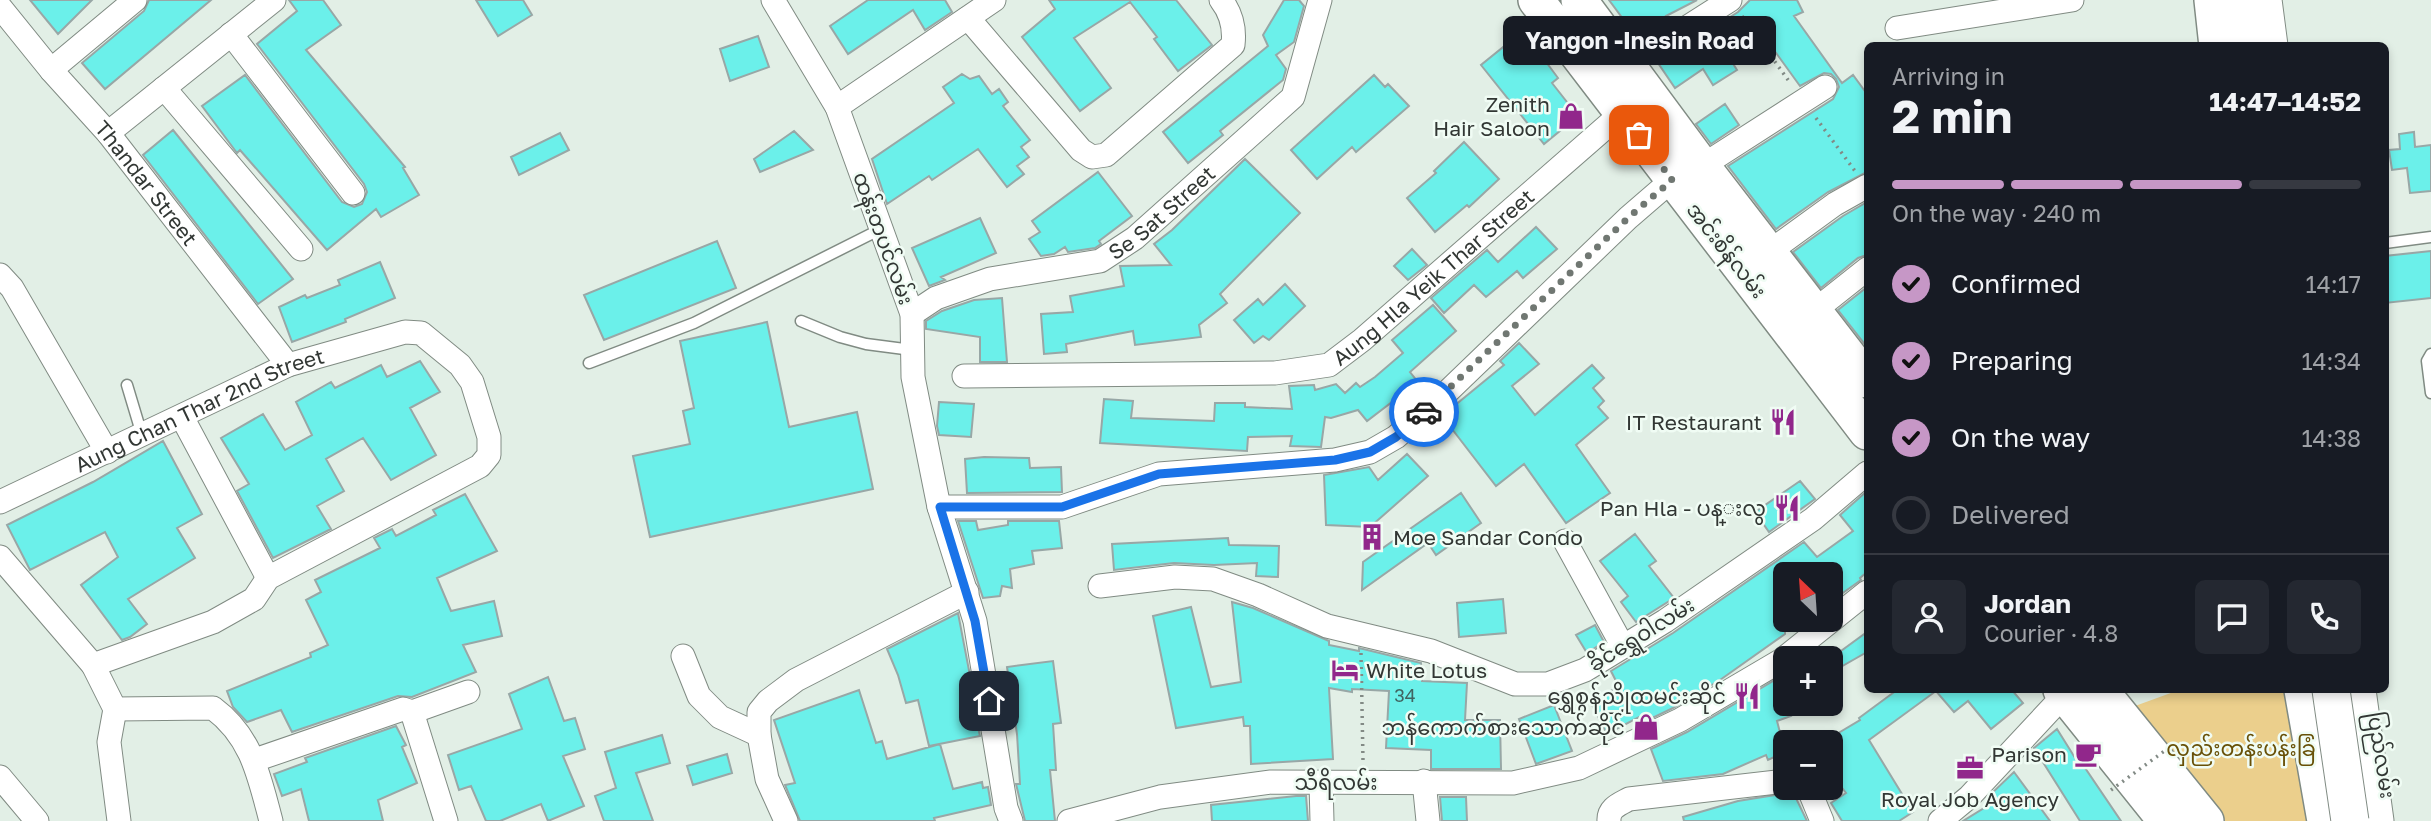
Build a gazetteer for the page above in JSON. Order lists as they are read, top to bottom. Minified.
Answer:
{"streets":{"highway":["ပြည်လမ်း"],"main road":["အင်းစိန်လမ်း"],"street":["Thandar Street","Se Sat Street","ထန်းတပင်လမ်း","Aung Hla Yeik Thar Street","Aung Chan Thar 2nd Street","ခိုင်ရွှေဝါလမ်း","သီရိလမ်း"]},"crossings":[["Thandar Street","Aung Chan Thar 2nd Street"],["Se Sat Street","ထန်းတပင်လမ်း"],["အင်းစိန်လမ်း","Aung Hla Yeik Thar Street"]],"parks":["လှည်းတန်းပန်းခြံ"],"places":{"shop":["Zenith Hair Saloon","ဘန်ကောက်စားသောက်ဆိုင်"],"other":["Yangon -Inesin Road"],"restaurant":["IT Restaurant","Pan Hla - ပန္းလွ","ရွှေစွန်ညိုထမင်းဆိုင်"],"building":["Moe Sandar Condo"],"hotel":["White Lotus"],"cafe":["Parison"],"office":["Royal Job Agency"]},"house_numbers":["34"],"north":"top left","page":{"bubble":"Yangon -Inesin Road","heading":["2 min","Arriving in","14:47–14:52"],"panel":["Jordan","Courier · 4.8"],"bar":"On the way · 240 m","list":[["Confirmed","14:17"],["Preparing","14:34"],["On the way","14:38"],"Delivered"],"map_buttons":["+","−"]}}
